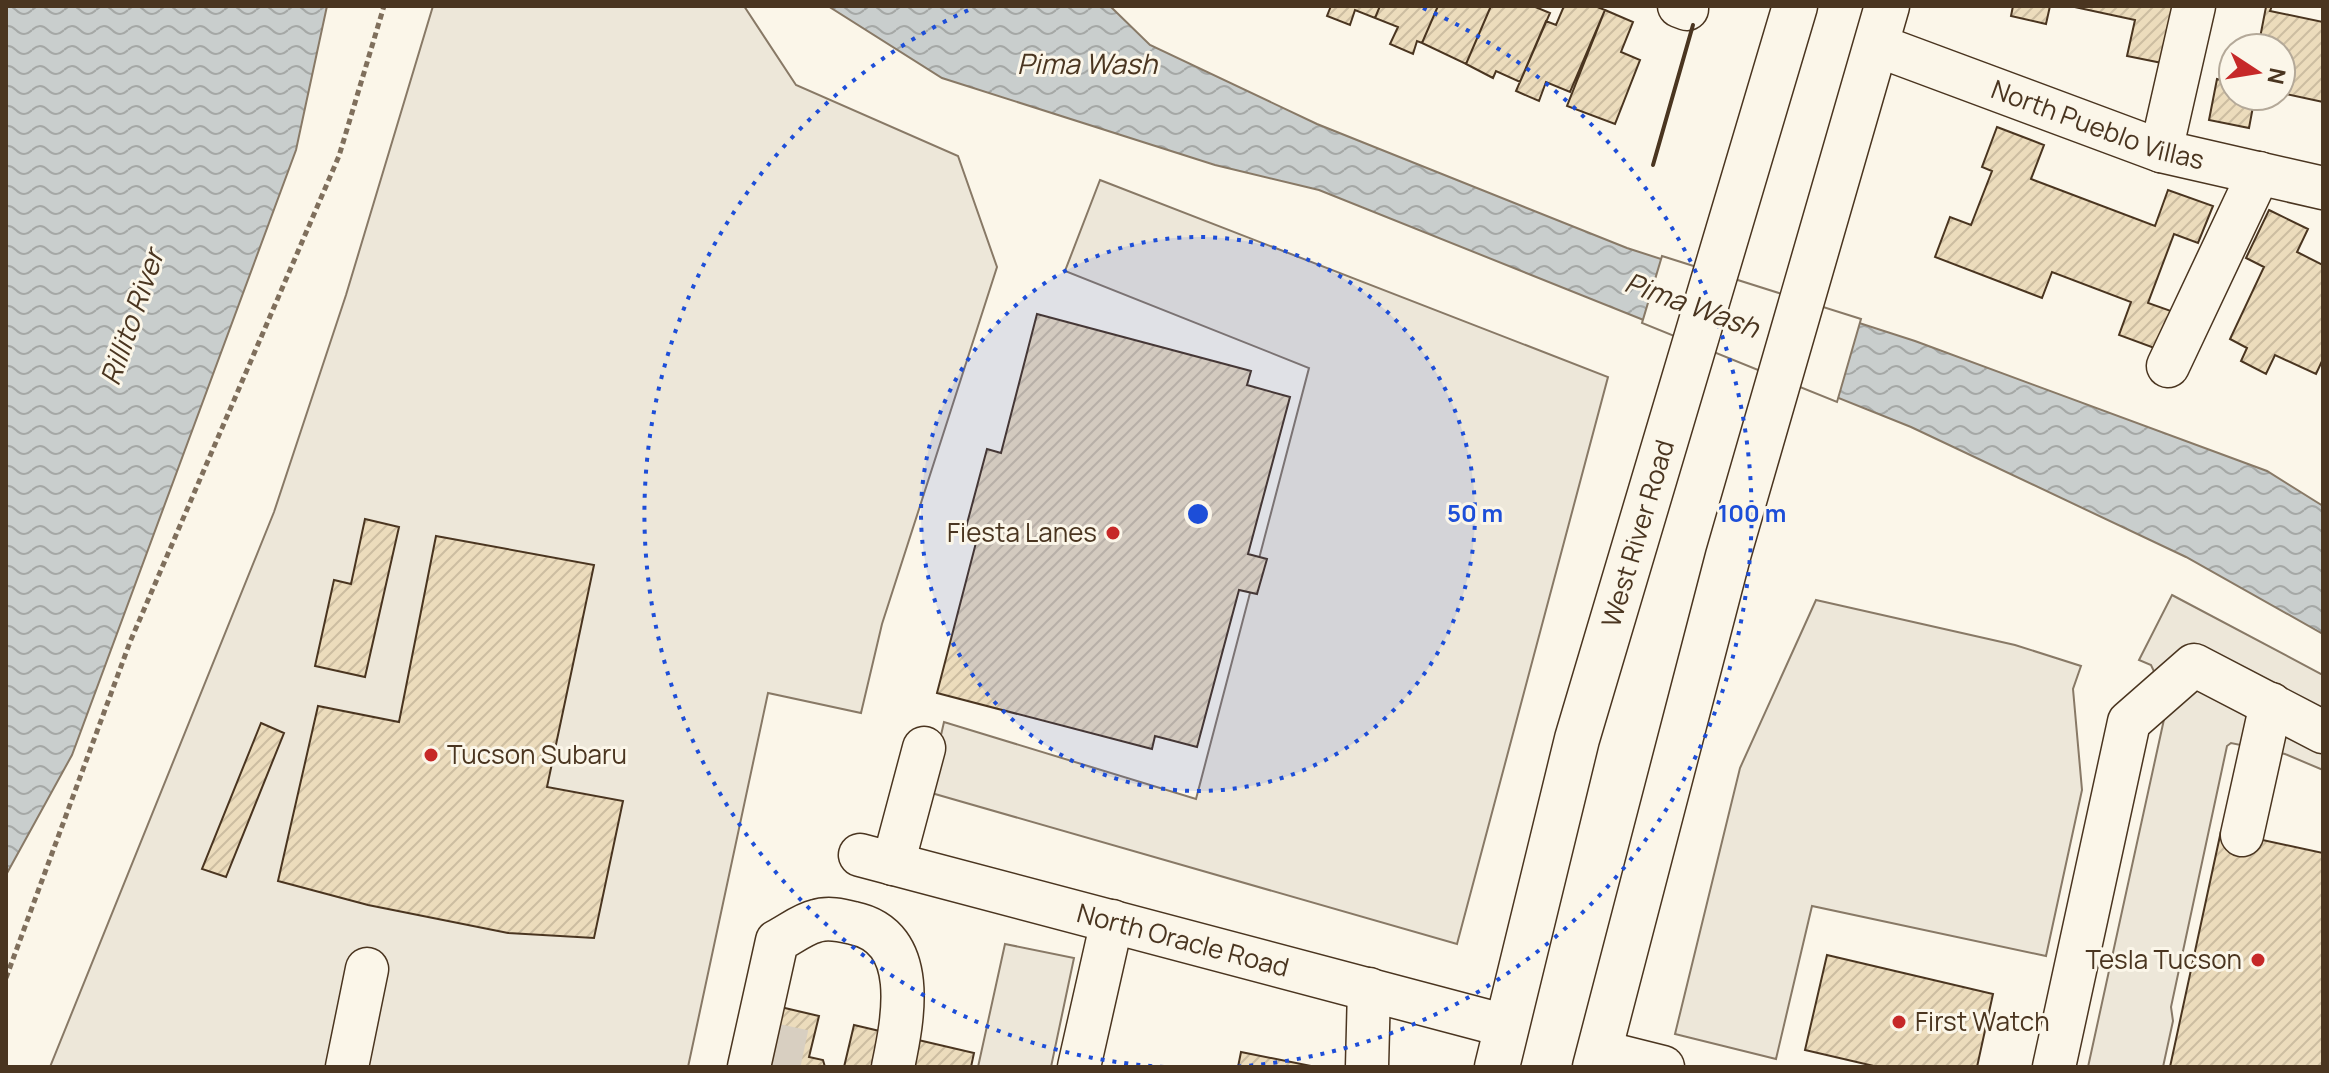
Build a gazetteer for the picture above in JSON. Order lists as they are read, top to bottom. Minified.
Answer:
{"streets":{"main road":["West River Road"],"lane":["North Pueblo Villas","North Oracle Road"]},"crossings":[["West River Road","North Oracle Road"]],"water":["Pima Wash","Rillito River"],"places":["Fiesta Lanes","Tucson Subaru","Tesla Tucson","First Watch"],"north":"right","rings":["50 m","100 m"]}
